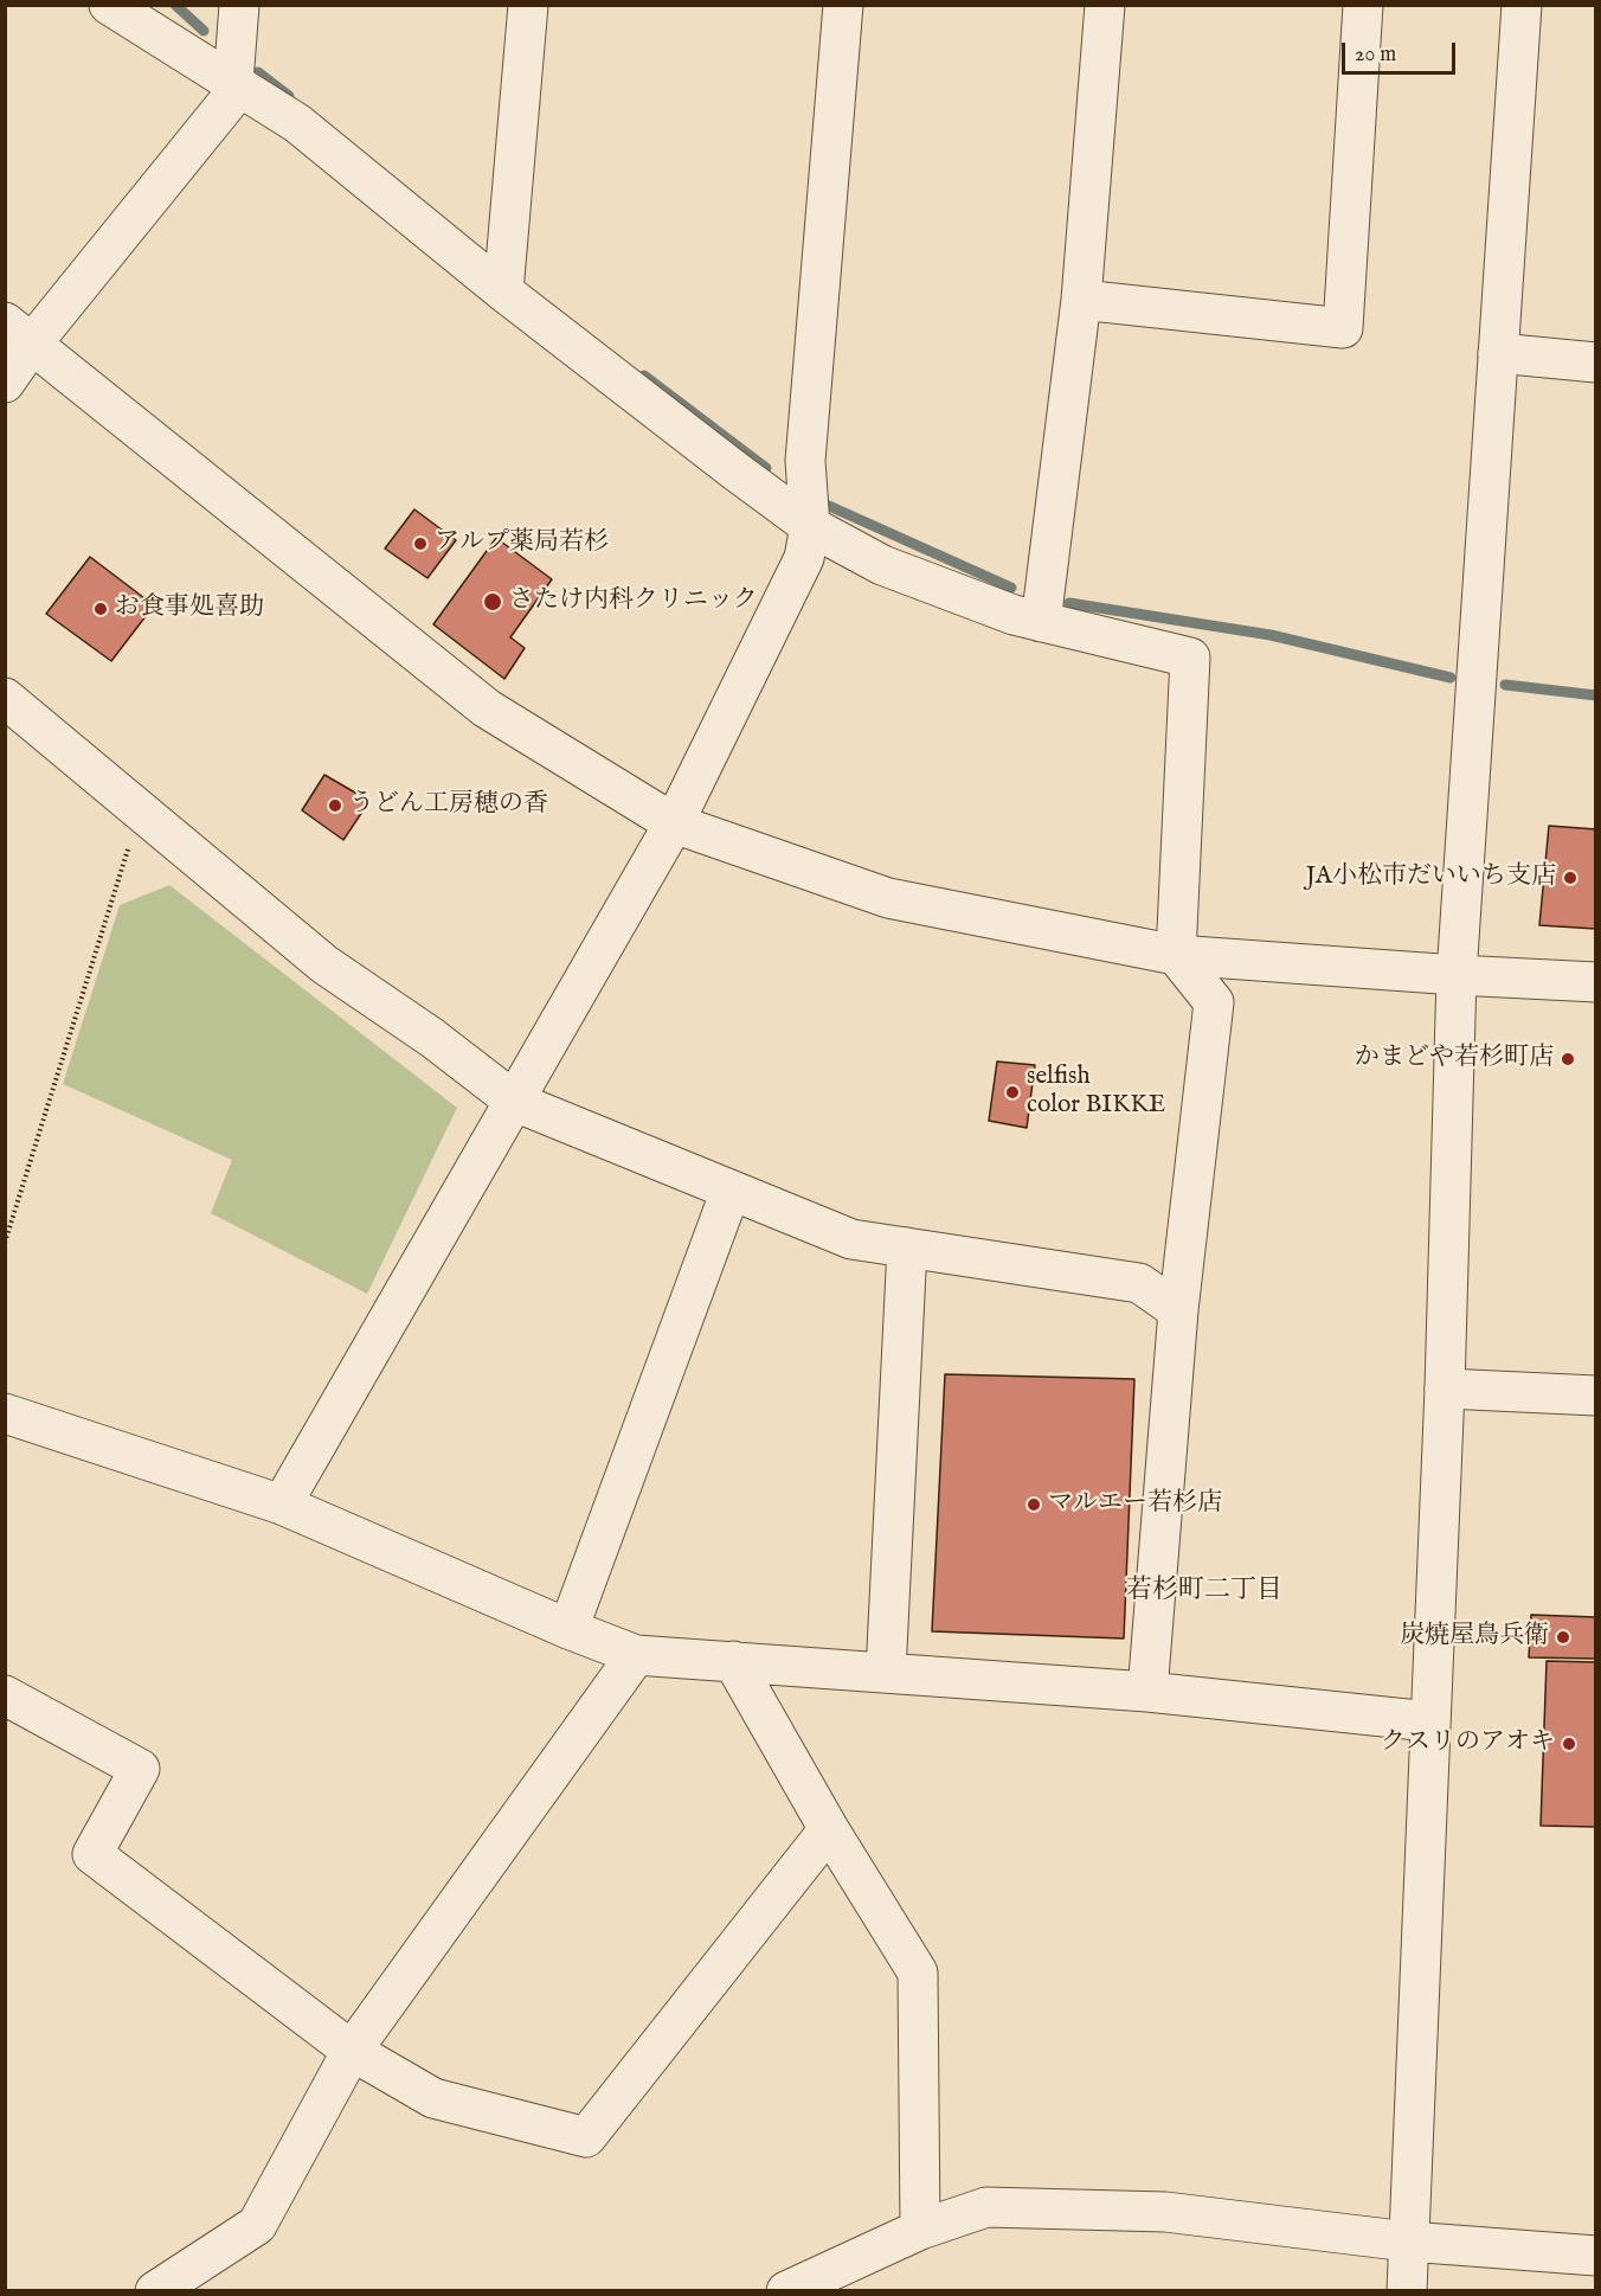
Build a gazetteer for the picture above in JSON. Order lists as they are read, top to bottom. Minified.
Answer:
{"districts":["若杉町二丁目"],"places":["アルプ薬局若杉","さたけ内科クリニック","お食事処喜助","うどん工房穂の香","JA小松市だいいち支店","かまどや若杉町店","selfish color BIKKE","マルエー若杉店","炭焼屋鳥兵衛","クスリのアオキ"],"scale_bar":"20 m"}
